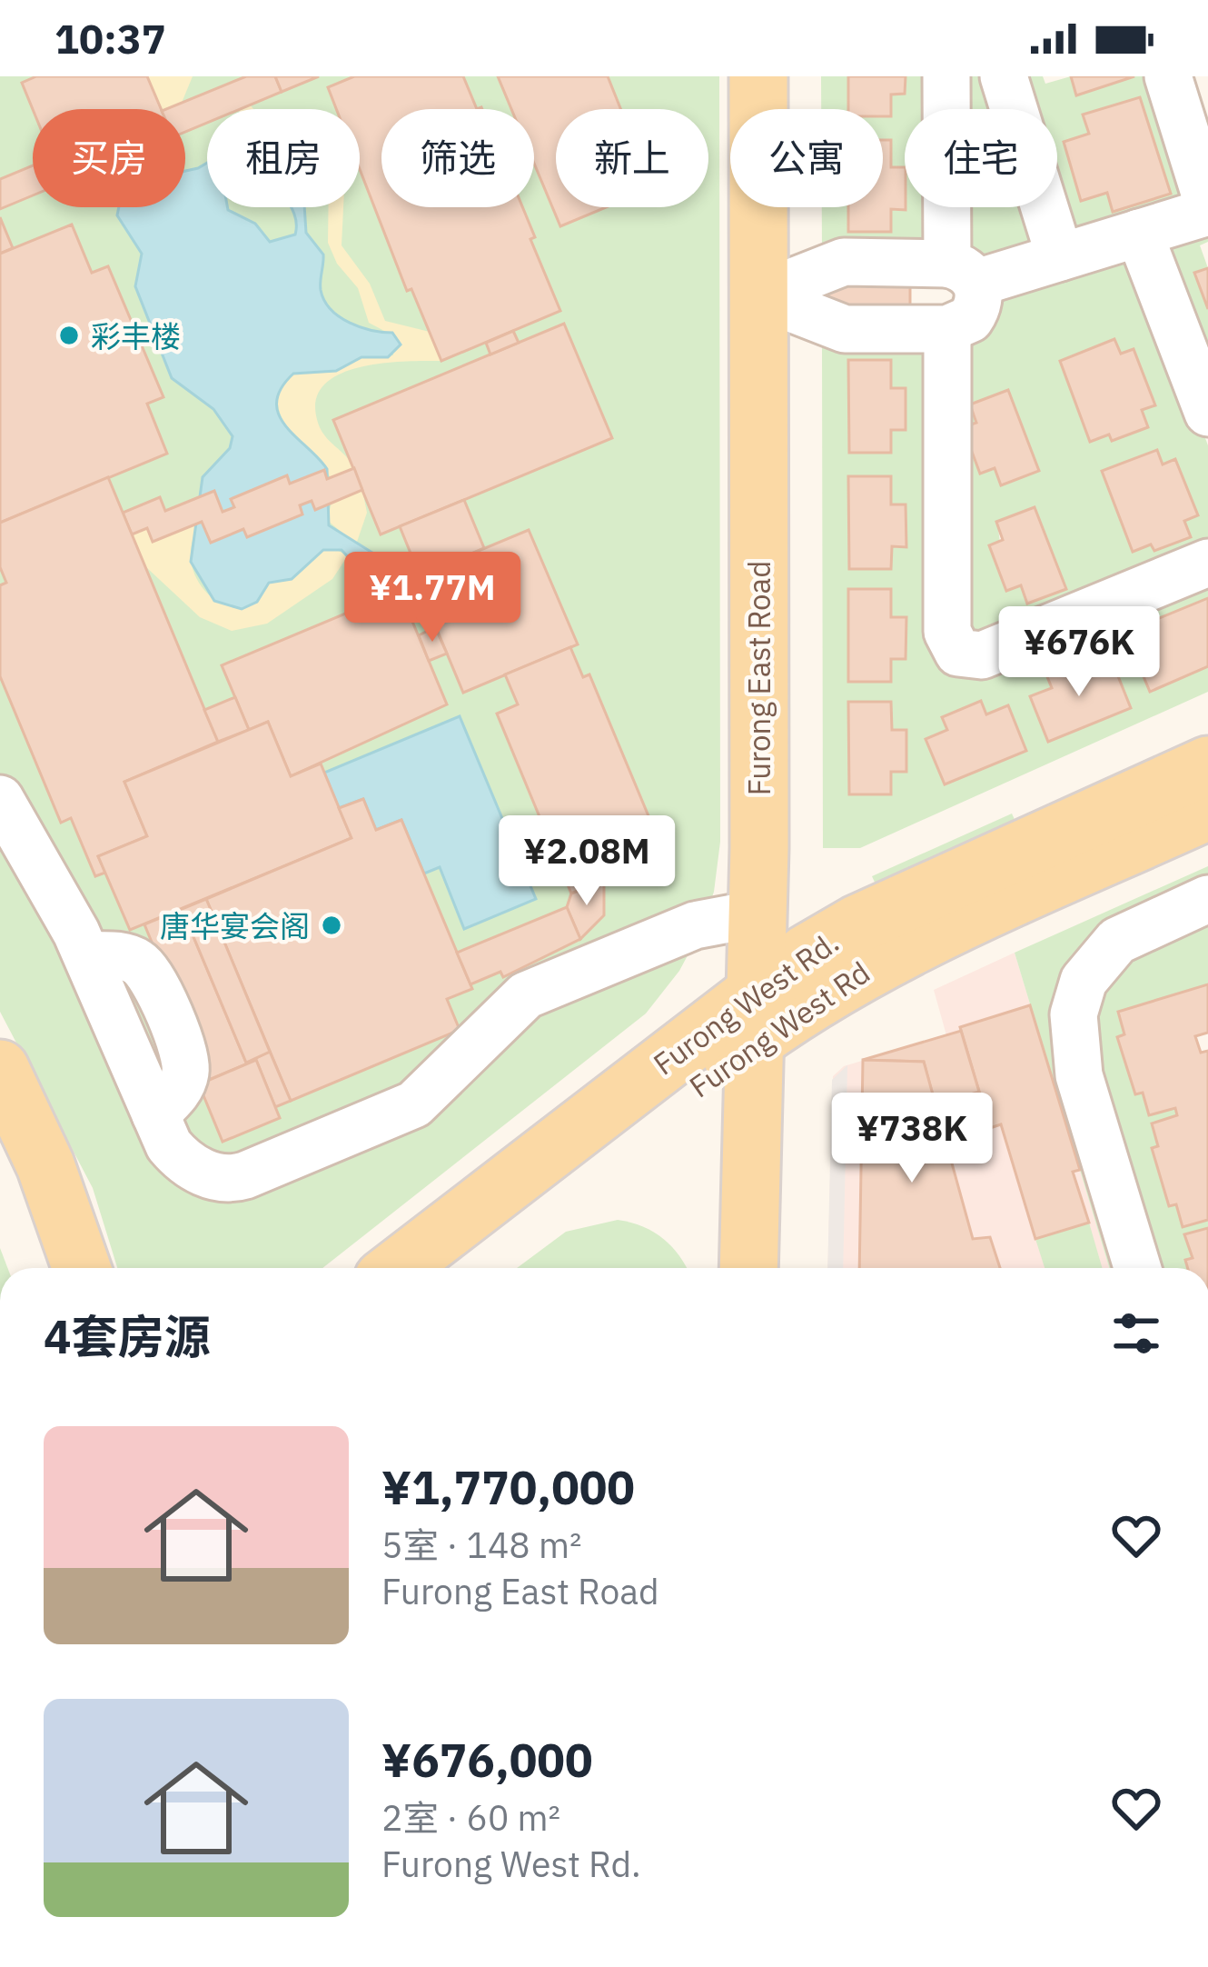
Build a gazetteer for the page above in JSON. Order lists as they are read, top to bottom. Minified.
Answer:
{"streets":{"main road":["Furong East Road","Furong West Rd.","Furong West Rd"]},"crossings":[["Furong East Road","Furong West Rd."],["Furong East Road","Furong West Rd"],["Furong West Rd.","Furong West Rd"]],"places":["彩丰楼","唐华宴会阁"],"page":{"status":"10:37","chip":["买房","租房","筛选","新上","公寓","住宅"],"price":["¥1.77M","¥676K","¥2.08M","¥738K"],"heading":"4套房源","list":[{"name":"¥1,770,000","note":"5室 · 148 m² · Furong East Road"},{"name":"¥676,000","note":"2室 · 60 m² · Furong West Rd."}]}}
